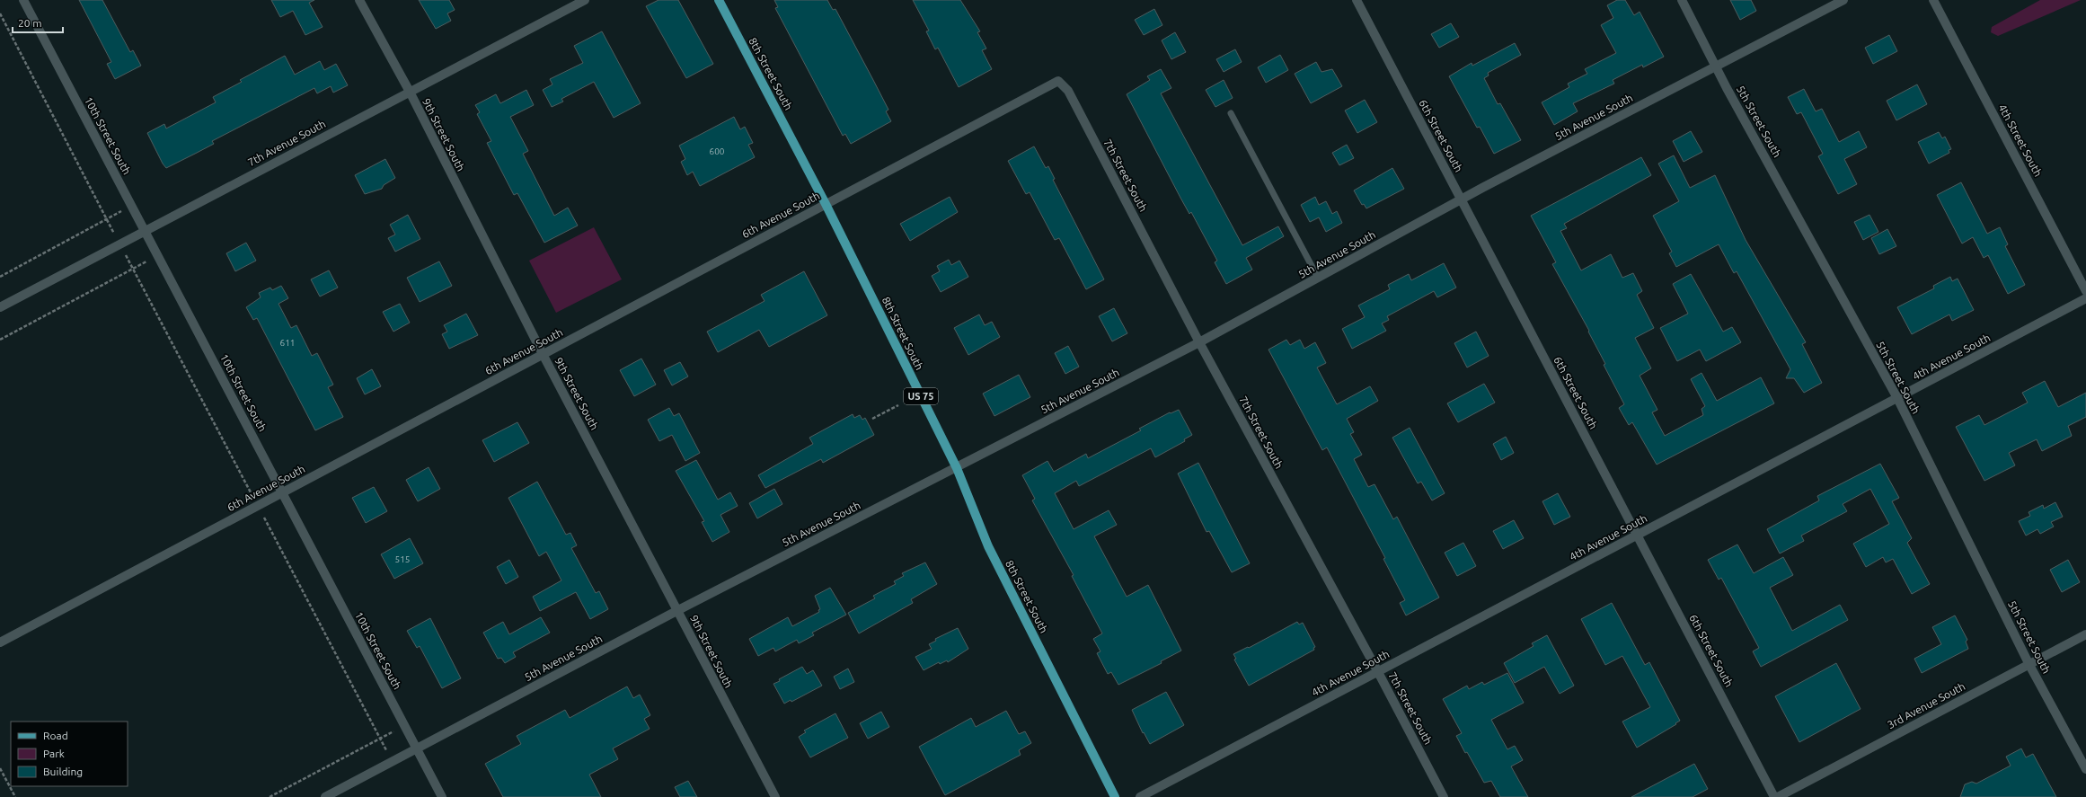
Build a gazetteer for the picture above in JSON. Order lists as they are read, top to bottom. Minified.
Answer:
{"streets":{"main road":["8th Street South","US 75"],"street":["5th Avenue South","5th Street South","9th Street South","10th Street South","6th Street South","4th Street South","7th Avenue South","7th Street South","6th Avenue South","4th Avenue South","3rd Avenue South"]},"crossings":[["8th Street South","5th Avenue South"],["8th Street South","6th Avenue South"],["5th Avenue South","5th Street South"],["5th Avenue South","9th Street South"],["5th Avenue South","10th Street South"],["5th Avenue South","6th Street South"],["5th Avenue South","7th Street South"],["5th Street South","4th Avenue South"],["5th Street South","3rd Avenue South"],["9th Street South","7th Avenue South"],["9th Street South","6th Avenue South"],["10th Street South","7th Avenue South"],["10th Street South","6th Avenue South"],["6th Street South","4th Avenue South"],["7th Street South","6th Avenue South"],["7th Street South","4th Avenue South"]],"house_numbers":["600","611","515"],"legend":["Road","Park","Building"],"scale_bar":"20 m"}
